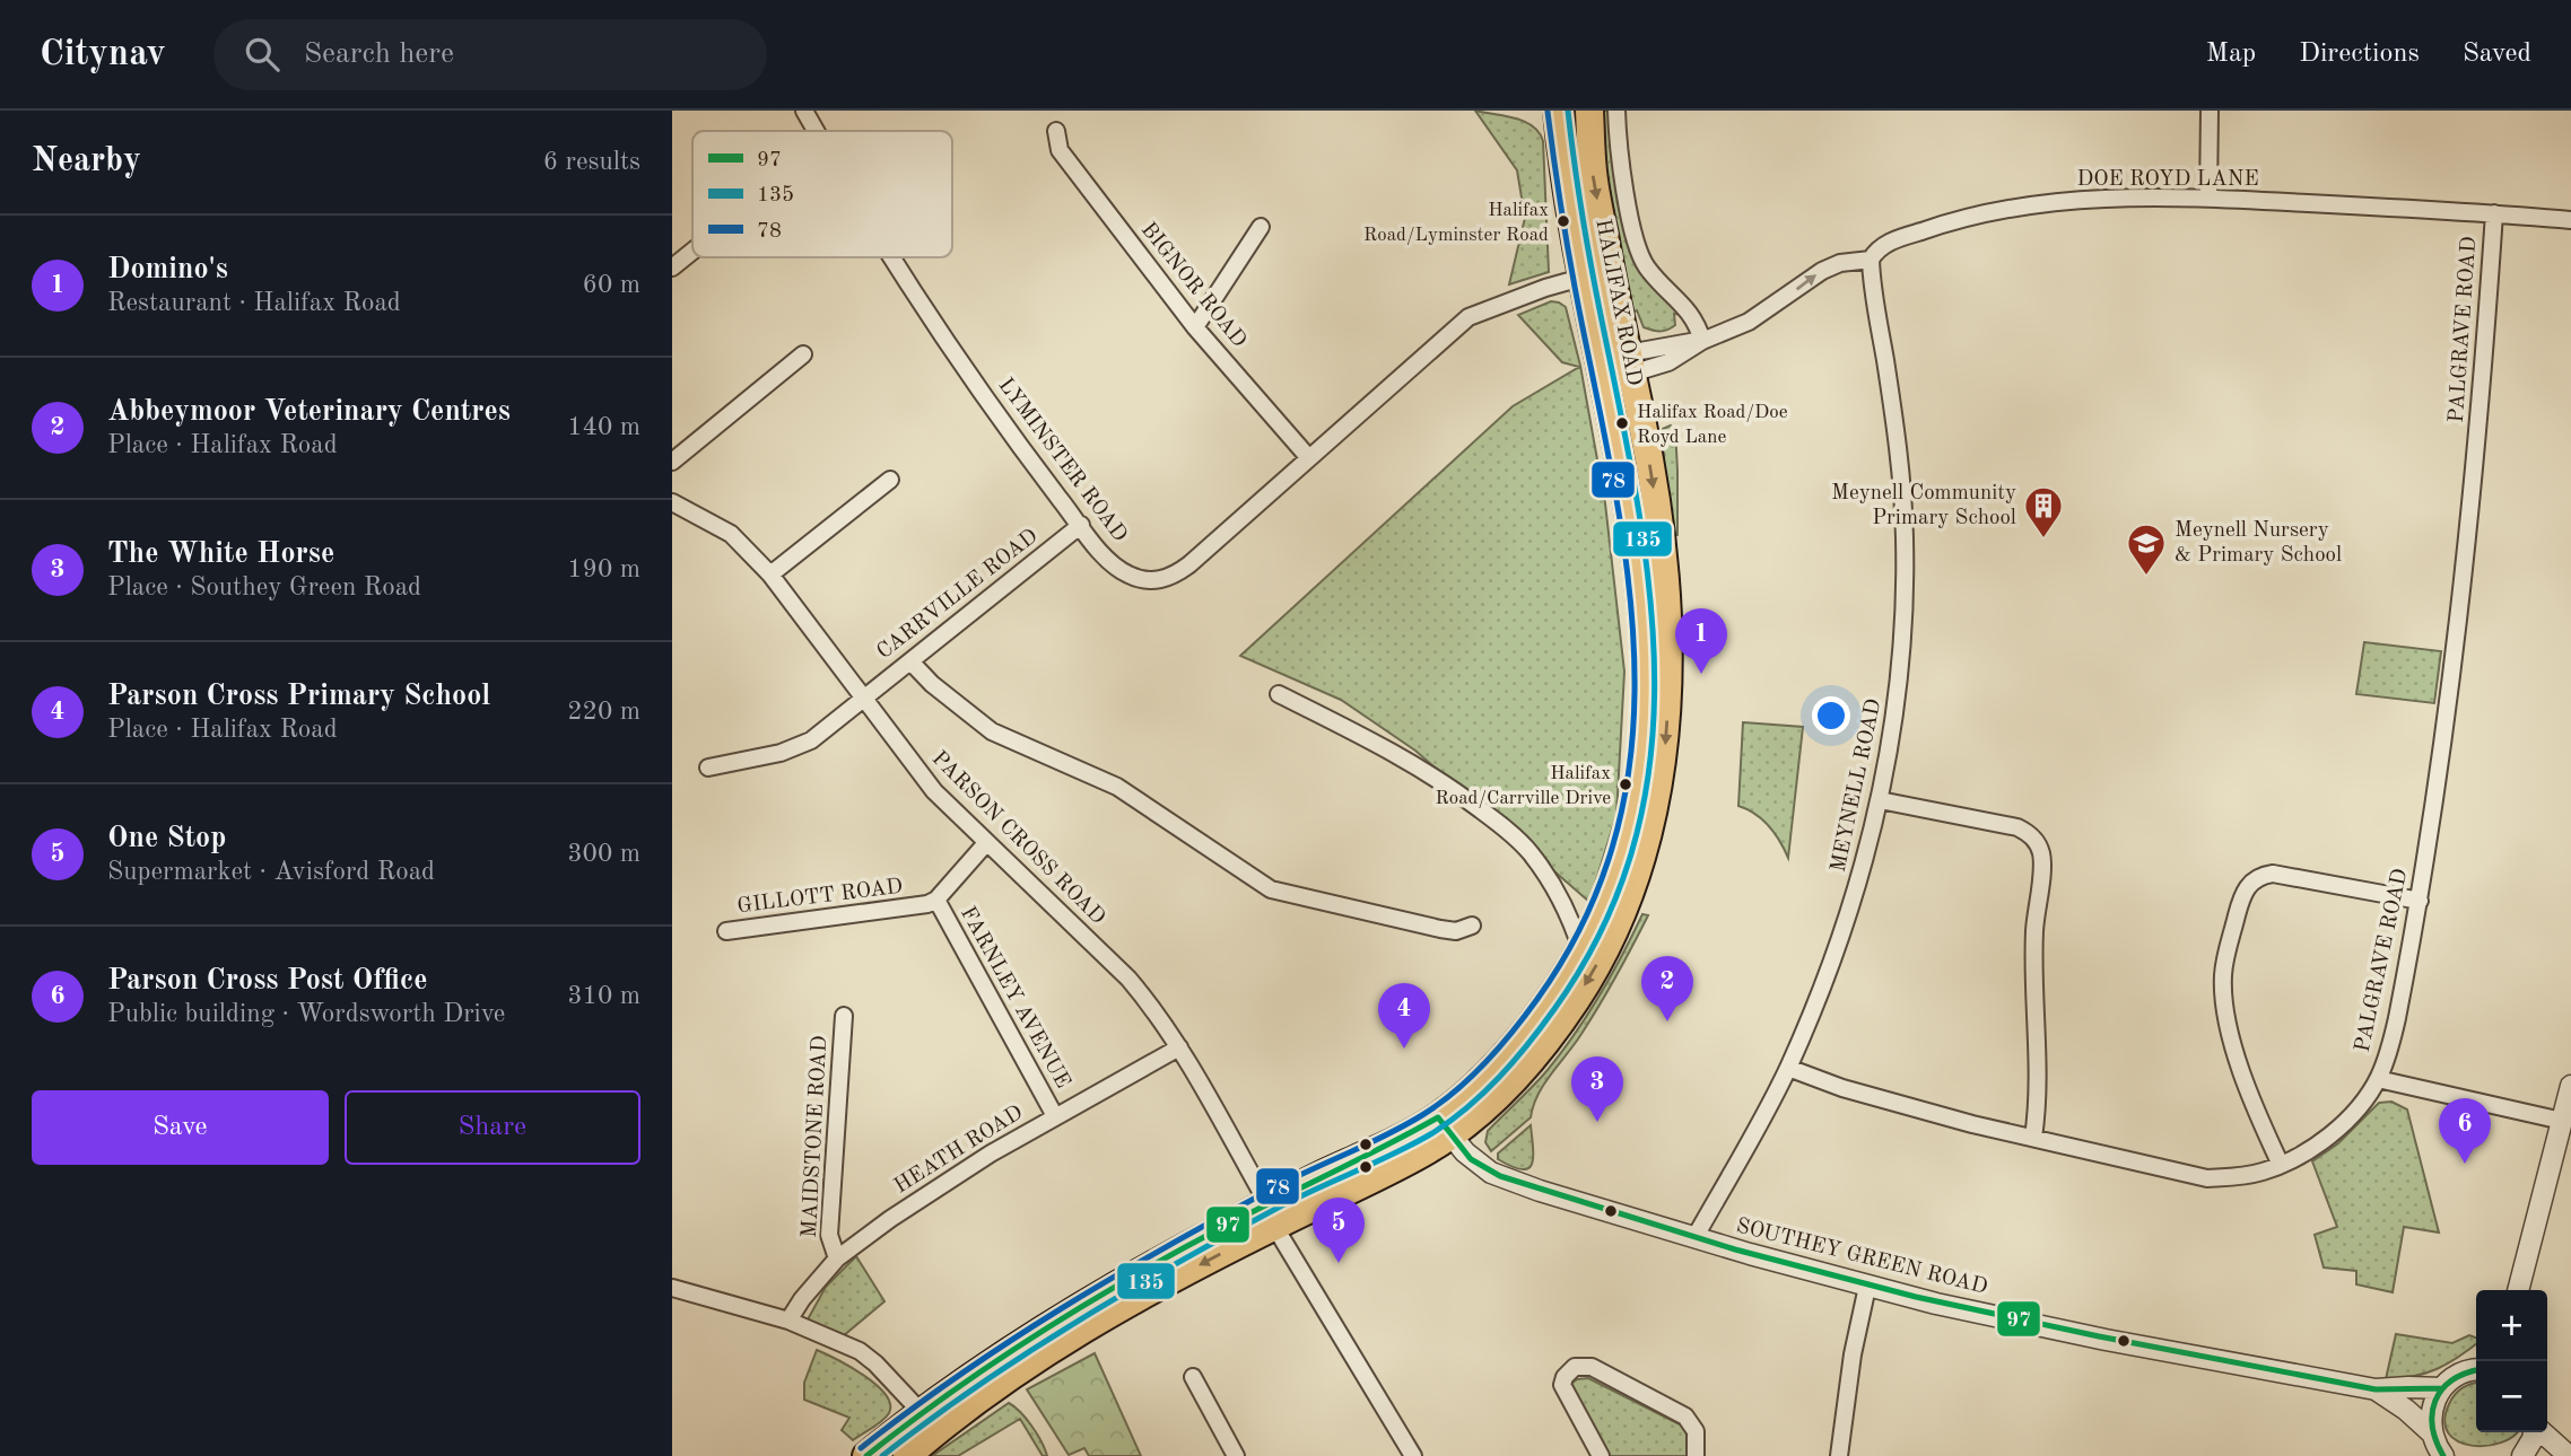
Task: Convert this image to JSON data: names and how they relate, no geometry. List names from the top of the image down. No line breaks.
{"streets":{"highway":["HALIFAX ROAD"],"street":["DOE ROYD LANE","BIGNOR ROAD","PALGRAVE ROAD","LYMINSTER ROAD","CARRVILLE ROAD","MEYNELL ROAD","PARSON CROSS ROAD","GILLOTT ROAD","FARNLEY AVENUE","MAIDSTONE ROAD","HEATH ROAD","SOUTHEY GREEN ROAD"]},"crossings":[["DOE ROYD LANE","HALIFAX ROAD"],["DOE ROYD LANE","PALGRAVE ROAD"],["DOE ROYD LANE","MEYNELL ROAD"],["BIGNOR ROAD","LYMINSTER ROAD"],["HALIFAX ROAD","LYMINSTER ROAD"],["HALIFAX ROAD","PARSON CROSS ROAD"],["HALIFAX ROAD","SOUTHEY GREEN ROAD"],["PALGRAVE ROAD","MEYNELL ROAD"],["LYMINSTER ROAD","CARRVILLE ROAD"],["CARRVILLE ROAD","PARSON CROSS ROAD"],["MEYNELL ROAD","SOUTHEY GREEN ROAD"],["PARSON CROSS ROAD","GILLOTT ROAD"],["PARSON CROSS ROAD","HEATH ROAD"],["GILLOTT ROAD","FARNLEY AVENUE"],["FARNLEY AVENUE","HEATH ROAD"],["MAIDSTONE ROAD","HEATH ROAD"]],"places":{"other":["Halifax Road/Lyminster Road","Halifax Road/Doe Royd Lane","Halifax Road/Carrville Drive"],"building":["Meynell Community Primary School"],"school or university":["Meynell Nursery & Primary School"]},"lines":["transit line 135","transit line 78","transit line 97"],"legend":["97","135","78"],"page":{"header":"Citynav","search":"Search here","nav":["Map","Directions","Saved"],"heading":["Nearby","6 results"],"list":[{"mark":"1","name":"Domino's","note":"Restaurant · Halifax Road","value":"60 m"},{"mark":"2","name":"Abbeymoor Veterinary Centres","note":"Place · Halifax Road","value":"140 m"},{"mark":"3","name":"The White Horse","note":"Place · Southey Green Road","value":"190 m"},{"mark":"4","name":"Parson Cross Primary School","note":"Place · Halifax Road","value":"220 m"},{"mark":"5","name":"One Stop","note":"Supermarket · Avisford Road","value":"300 m"},{"mark":"6","name":"Parson Cross Post Office","note":"Public building · Wordsworth Drive","value":"310 m"}],"pins":["1","2","4","3","6","5"],"buttons":["Save","Share"],"map_buttons":["+","−"]}}
